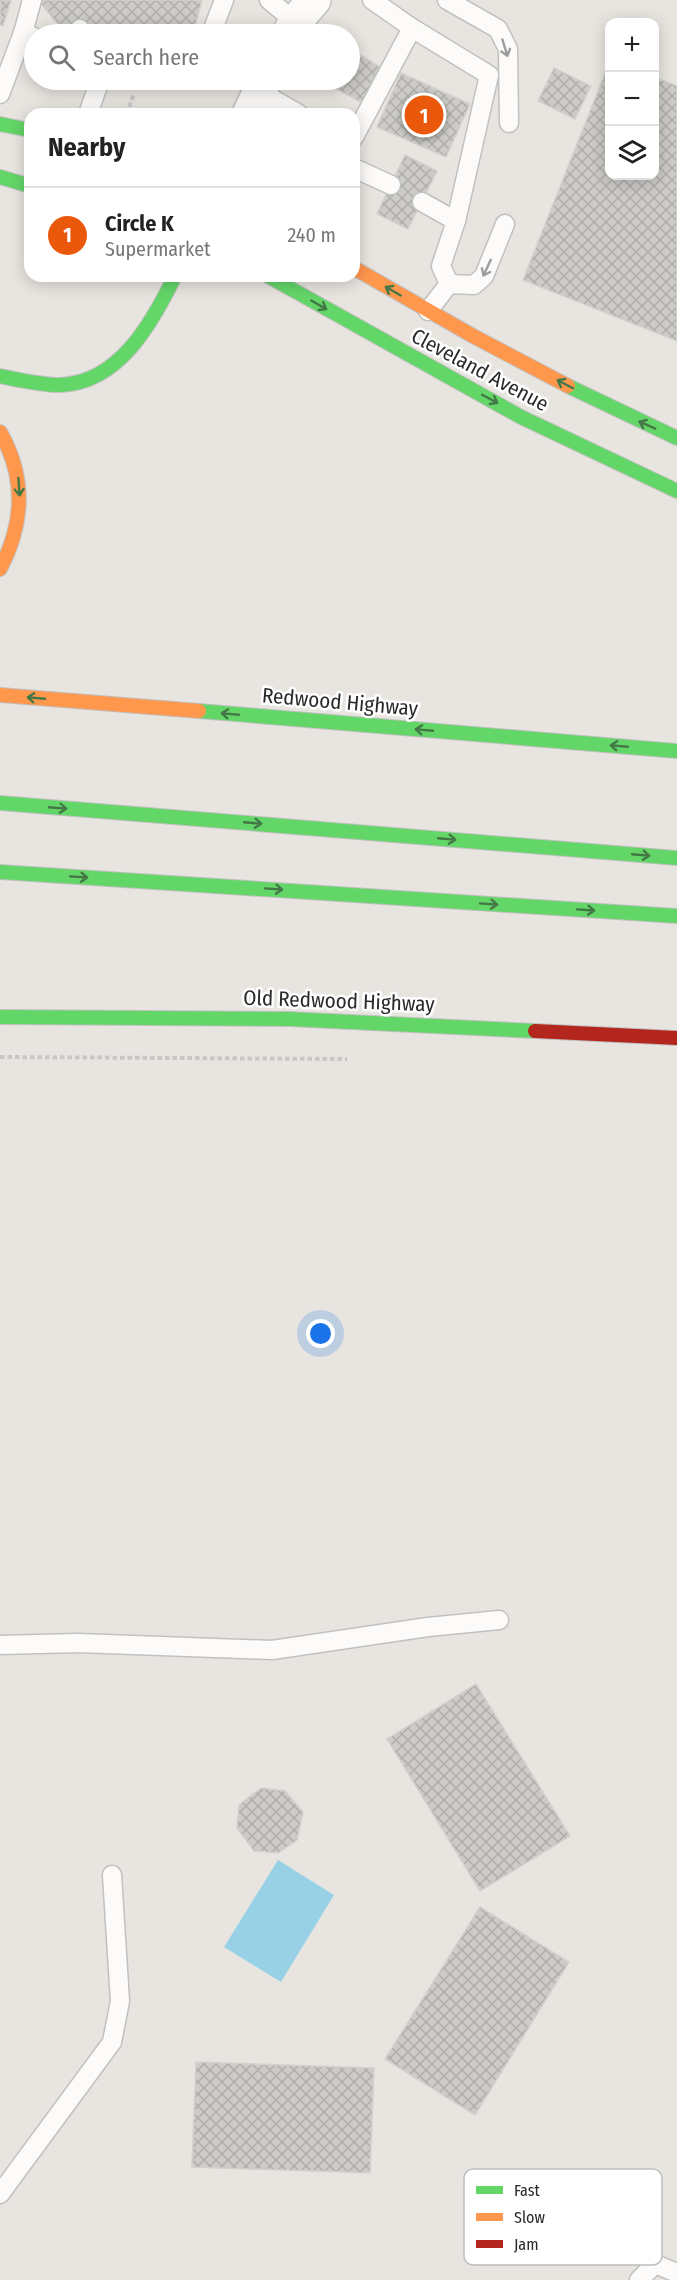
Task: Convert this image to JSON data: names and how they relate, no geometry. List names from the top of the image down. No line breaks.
{"streets":{"main road":["Cleveland Avenue","Redwood Highway","Old Redwood Highway"]},"legend":["Fast","Slow","Jam"],"page":{"map_buttons":["+","−"],"search":"Search here","pins":"1","heading":"Nearby","list":[{"mark":"1","name":"Circle K","note":"Supermarket","value":"240 m"}]}}
